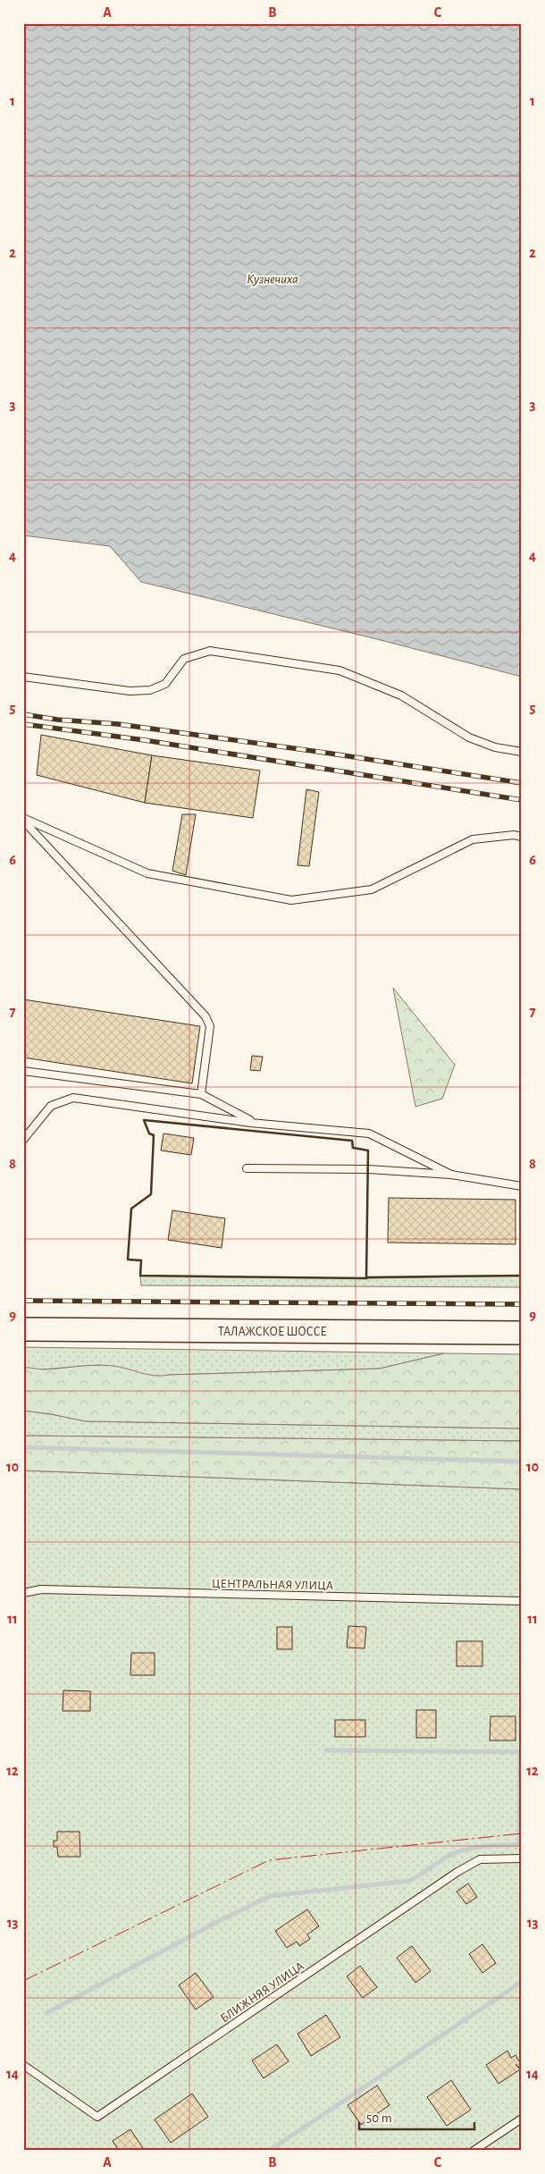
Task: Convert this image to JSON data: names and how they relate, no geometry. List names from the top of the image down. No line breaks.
{"streets":{"main road":["ТАЛАЖСКОЕ ШОССЕ"],"lane":["ЦЕНТРАЛЬНАЯ УЛИЦА","БЛИЖНЯЯ УЛИЦА"]},"water":["Кузнечиха"],"scale_bar":"50 m","grid":{"columns":["A","B","C"],"rows":["1","2","3","4","5","6","7","8","9","10","11","12","13","14"]}}
